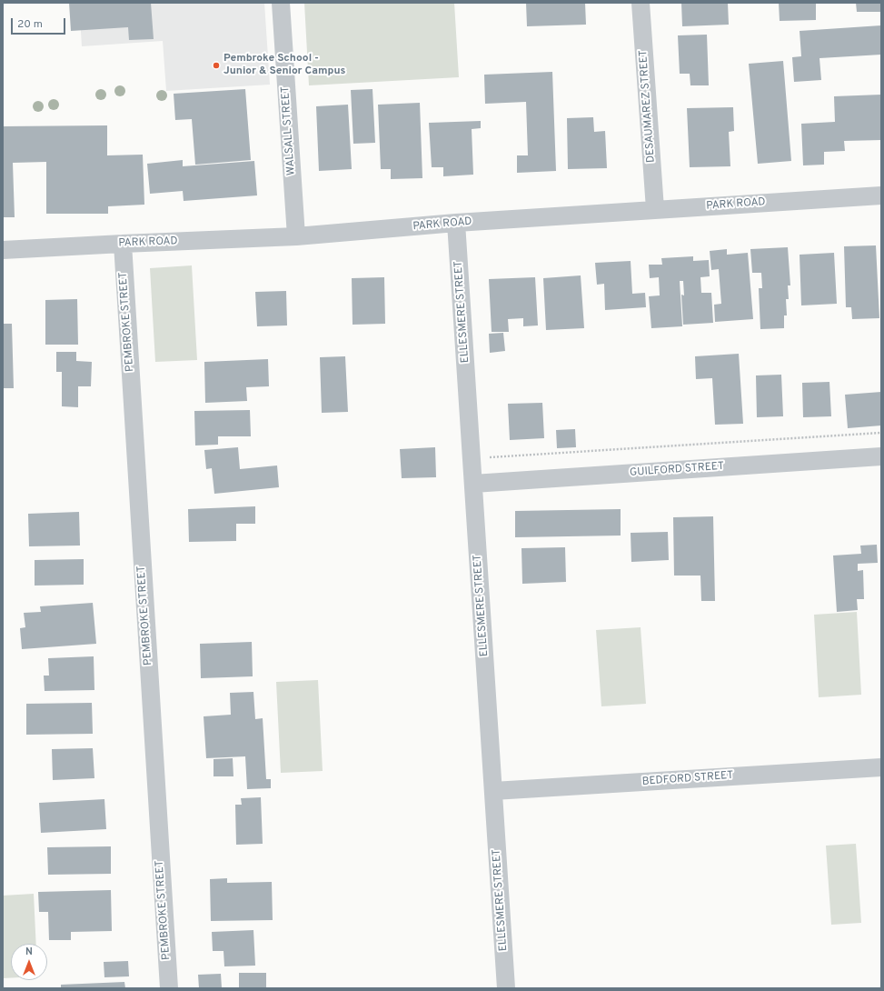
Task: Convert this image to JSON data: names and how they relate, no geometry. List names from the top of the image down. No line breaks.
{"streets":{"street":["DESAUMAREZ STREET","WALSALL STREET","PARK ROAD","ELLESMERE STREET","PEMBROKE STREET","GUILFORD STREET","BEDFORD STREET"]},"crossings":[["DESAUMAREZ STREET","PARK ROAD"],["WALSALL STREET","PARK ROAD"],["PARK ROAD","ELLESMERE STREET"],["PARK ROAD","PEMBROKE STREET"],["ELLESMERE STREET","GUILFORD STREET"],["ELLESMERE STREET","BEDFORD STREET"]],"places":["Pembroke School - Junior & Senior Campus"],"scale_bar":"20 m","north":"top"}
